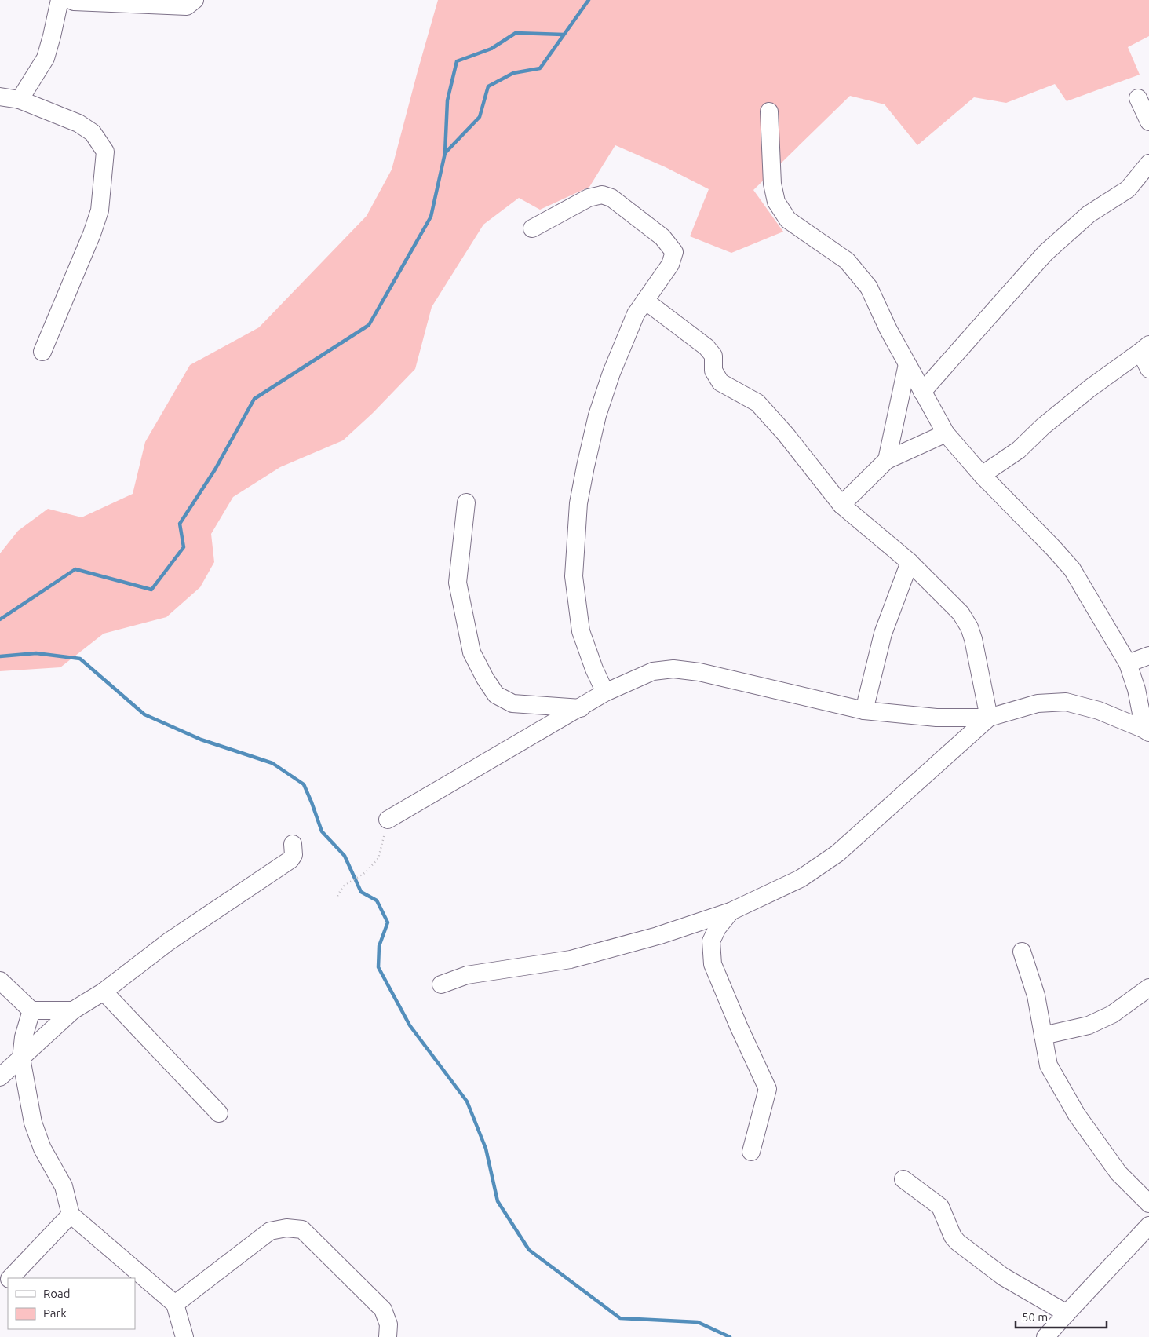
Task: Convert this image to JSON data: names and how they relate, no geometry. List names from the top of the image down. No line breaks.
{"legend":["Road","Park"],"scale_bar":"50 m"}
